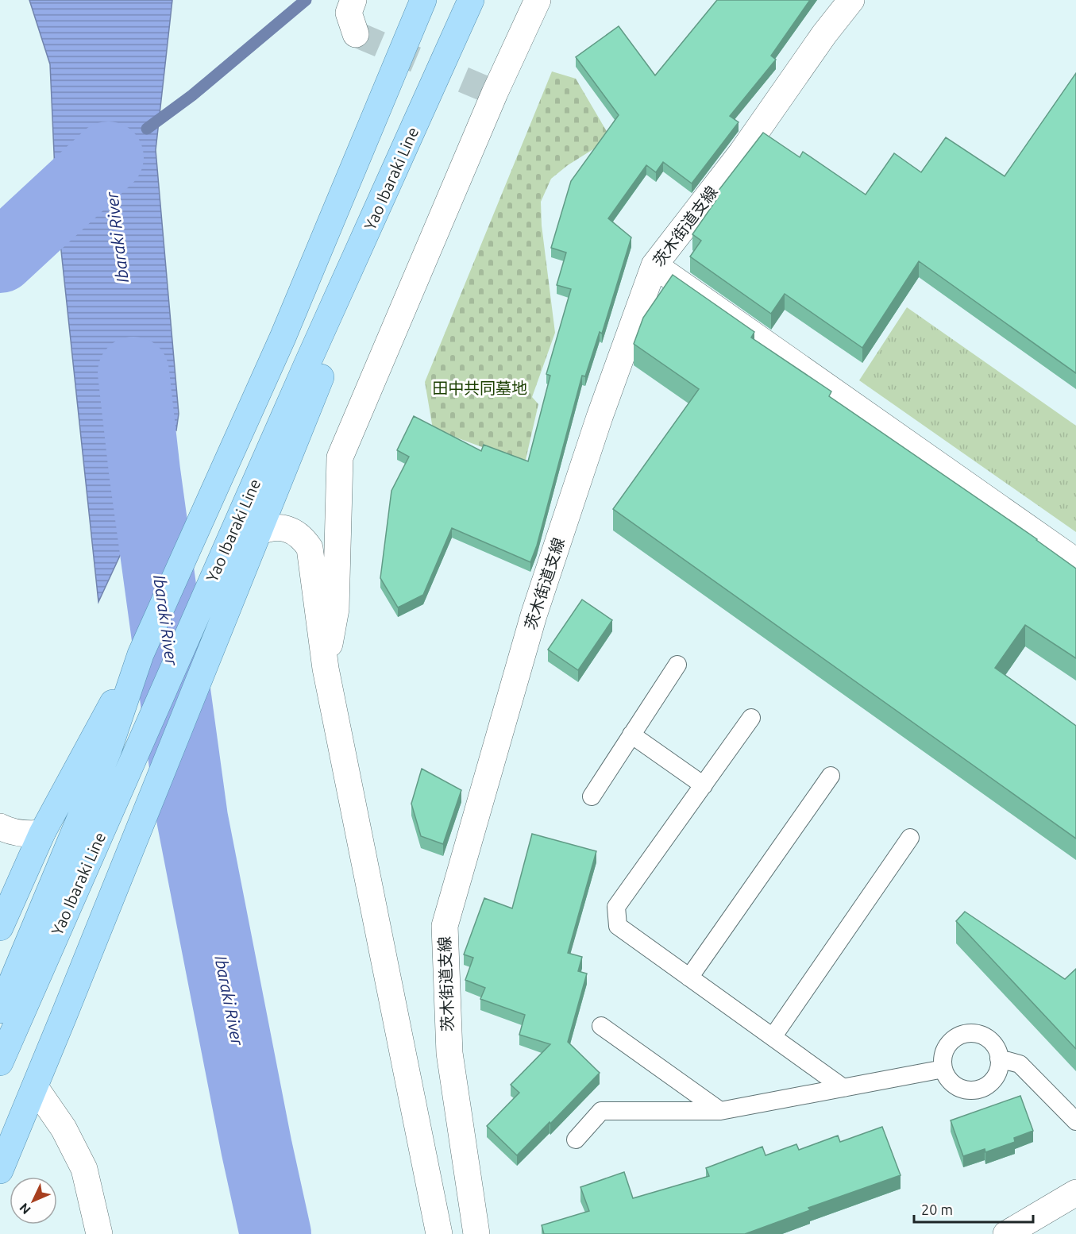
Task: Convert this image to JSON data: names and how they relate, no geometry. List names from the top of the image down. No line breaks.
{"streets":{"main road":["Yao Ibaraki Line"],"street":["茨木街道支線"]},"water":["Ibaraki River"],"parks":["田中共同墓地"],"scale_bar":"20 m","north":"bottom left"}
